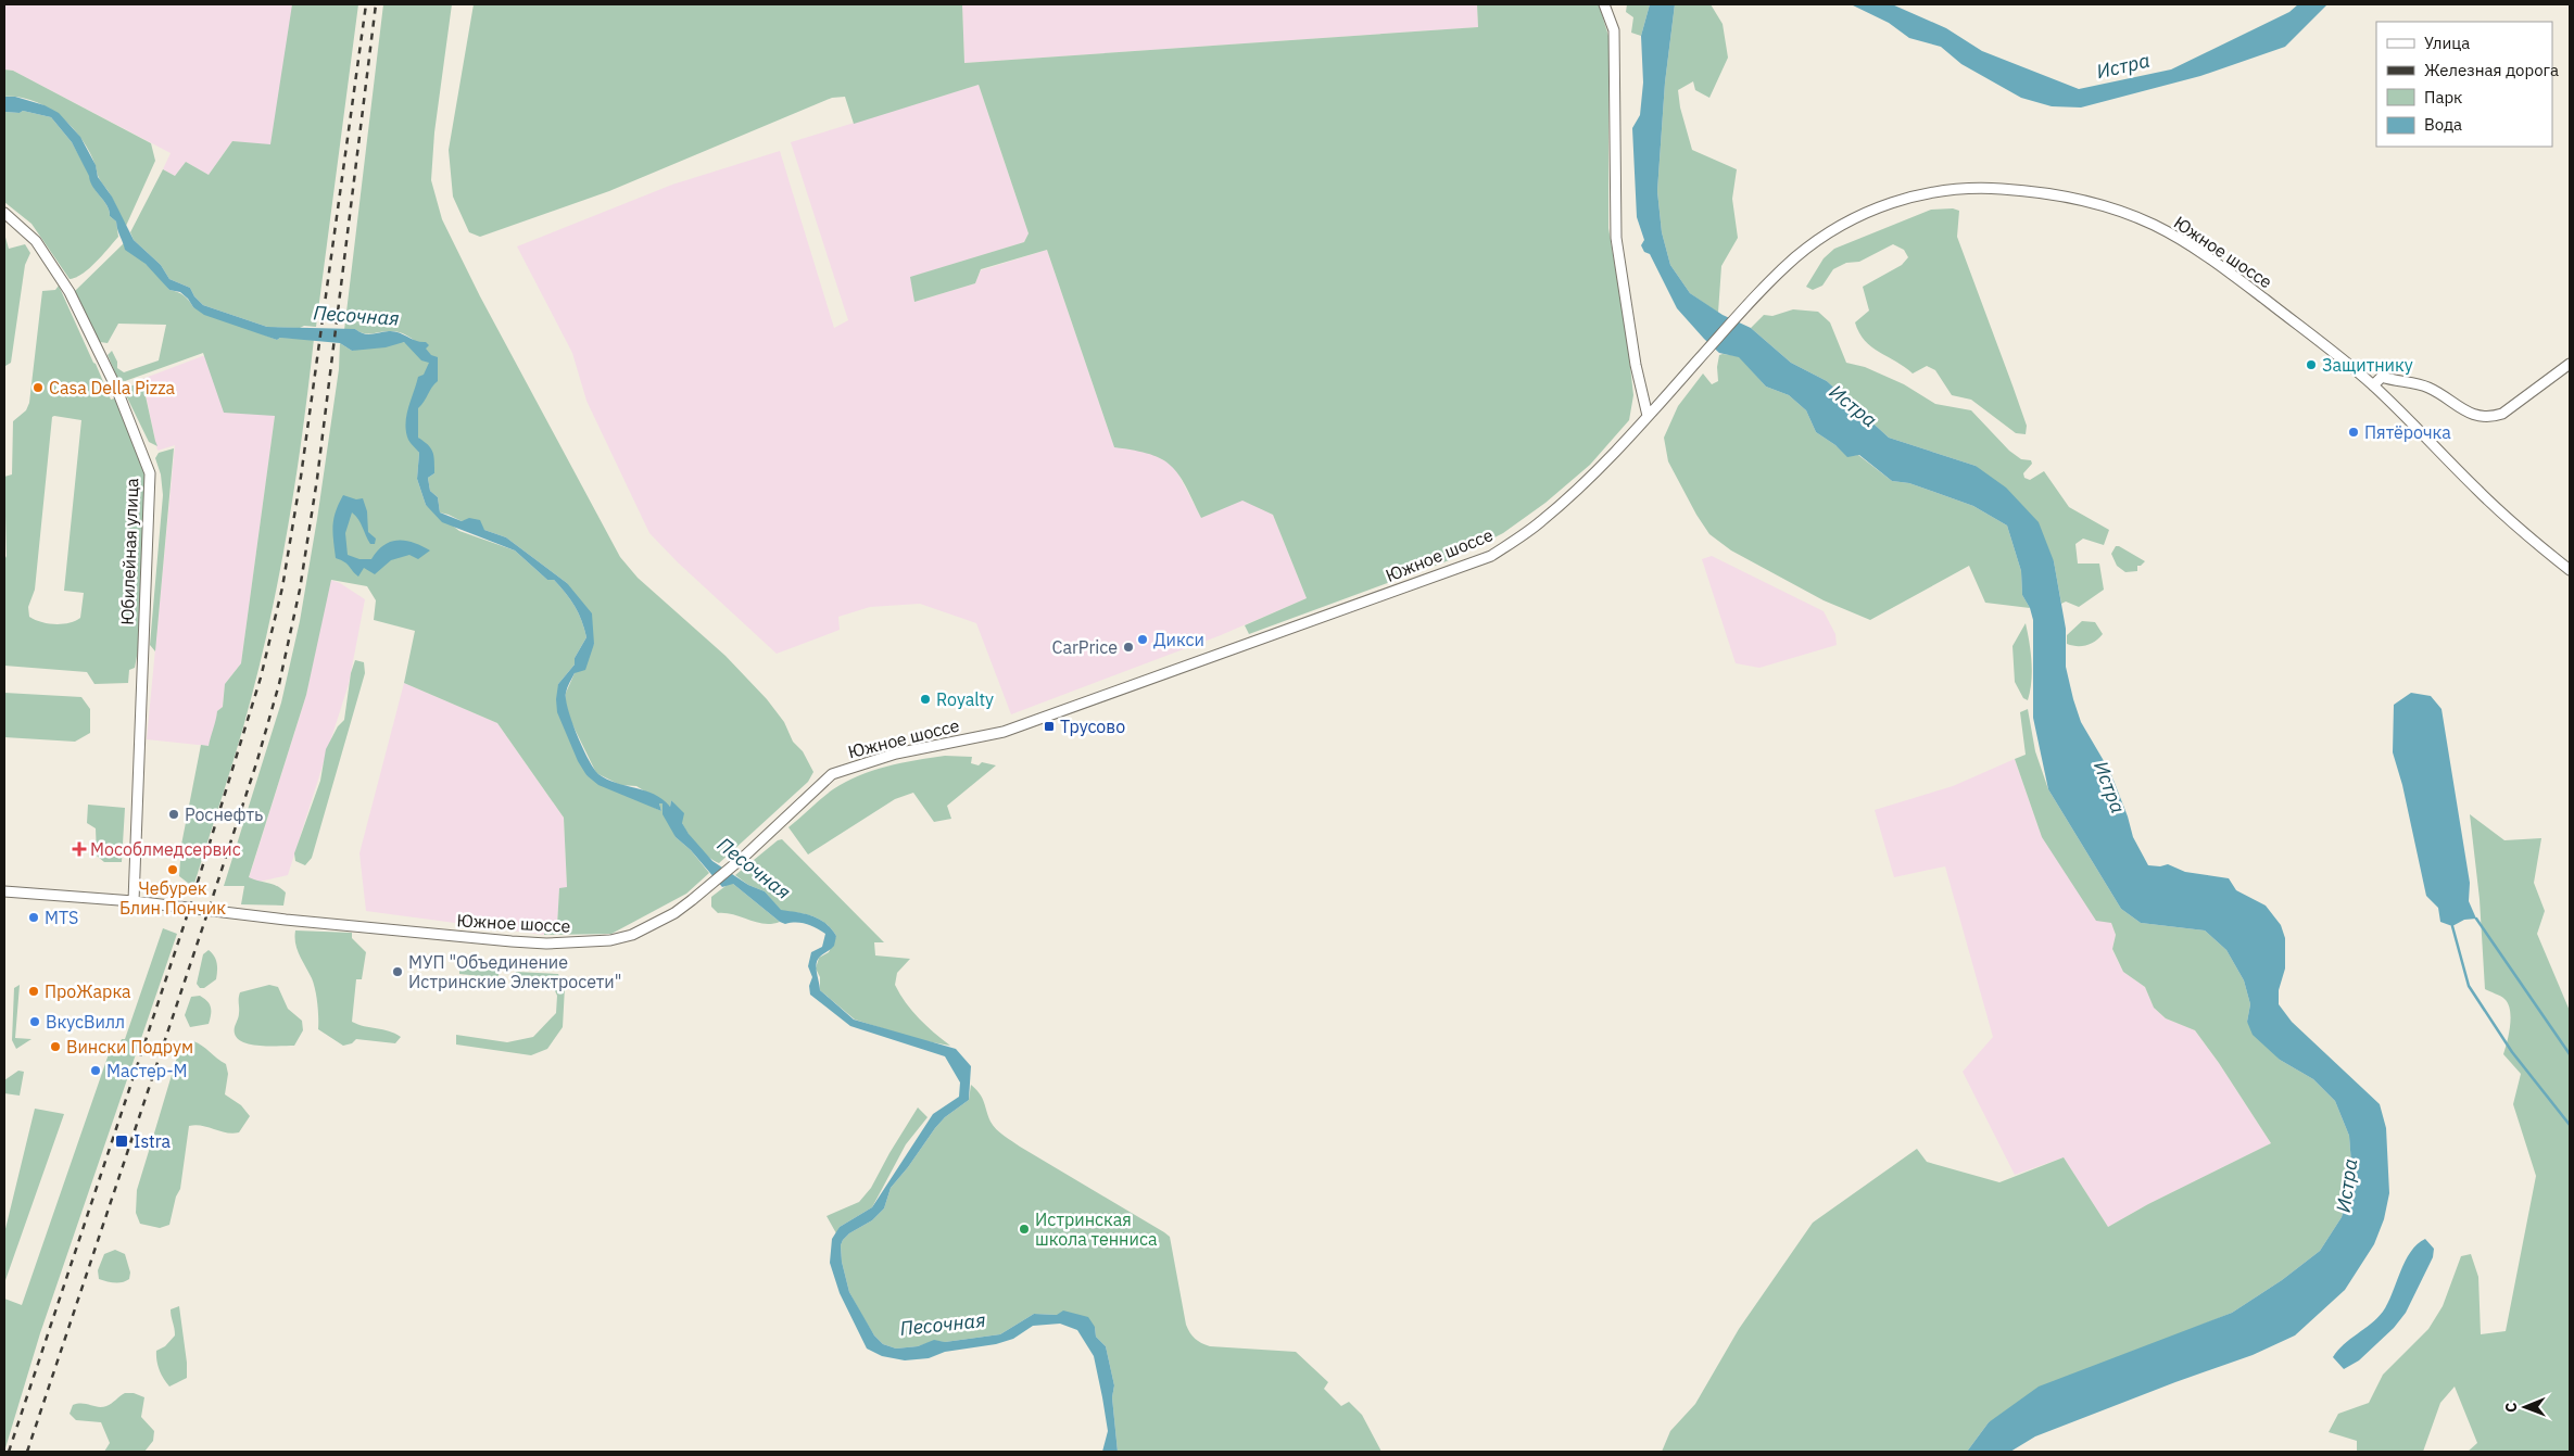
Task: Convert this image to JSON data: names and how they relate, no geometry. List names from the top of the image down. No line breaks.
{"streets":{"main road":["Южное шоссе","Юбилейная улица"]},"crossings":[["Южное шоссе","Юбилейная улица"]],"water":["Истра","Песочная"],"places":{"other":["Защитнику","Casa Della Pizza","Пятёрочка","Дикси","CarPrice","Royalty","Роснефть","Чебурек Блин Пончик","MTS","МУП \"Объединение Истринские Электросети\"","ПроЖарка","ВкусВилл","Вински Подрум","Мастер-М","Истринская школа тенниса"],"transit":["Трусово","Istra"],"health":["Мособлмедсервис"]},"legend":["Улица","Железная дорога","Парк","Вода"],"north":"left"}
